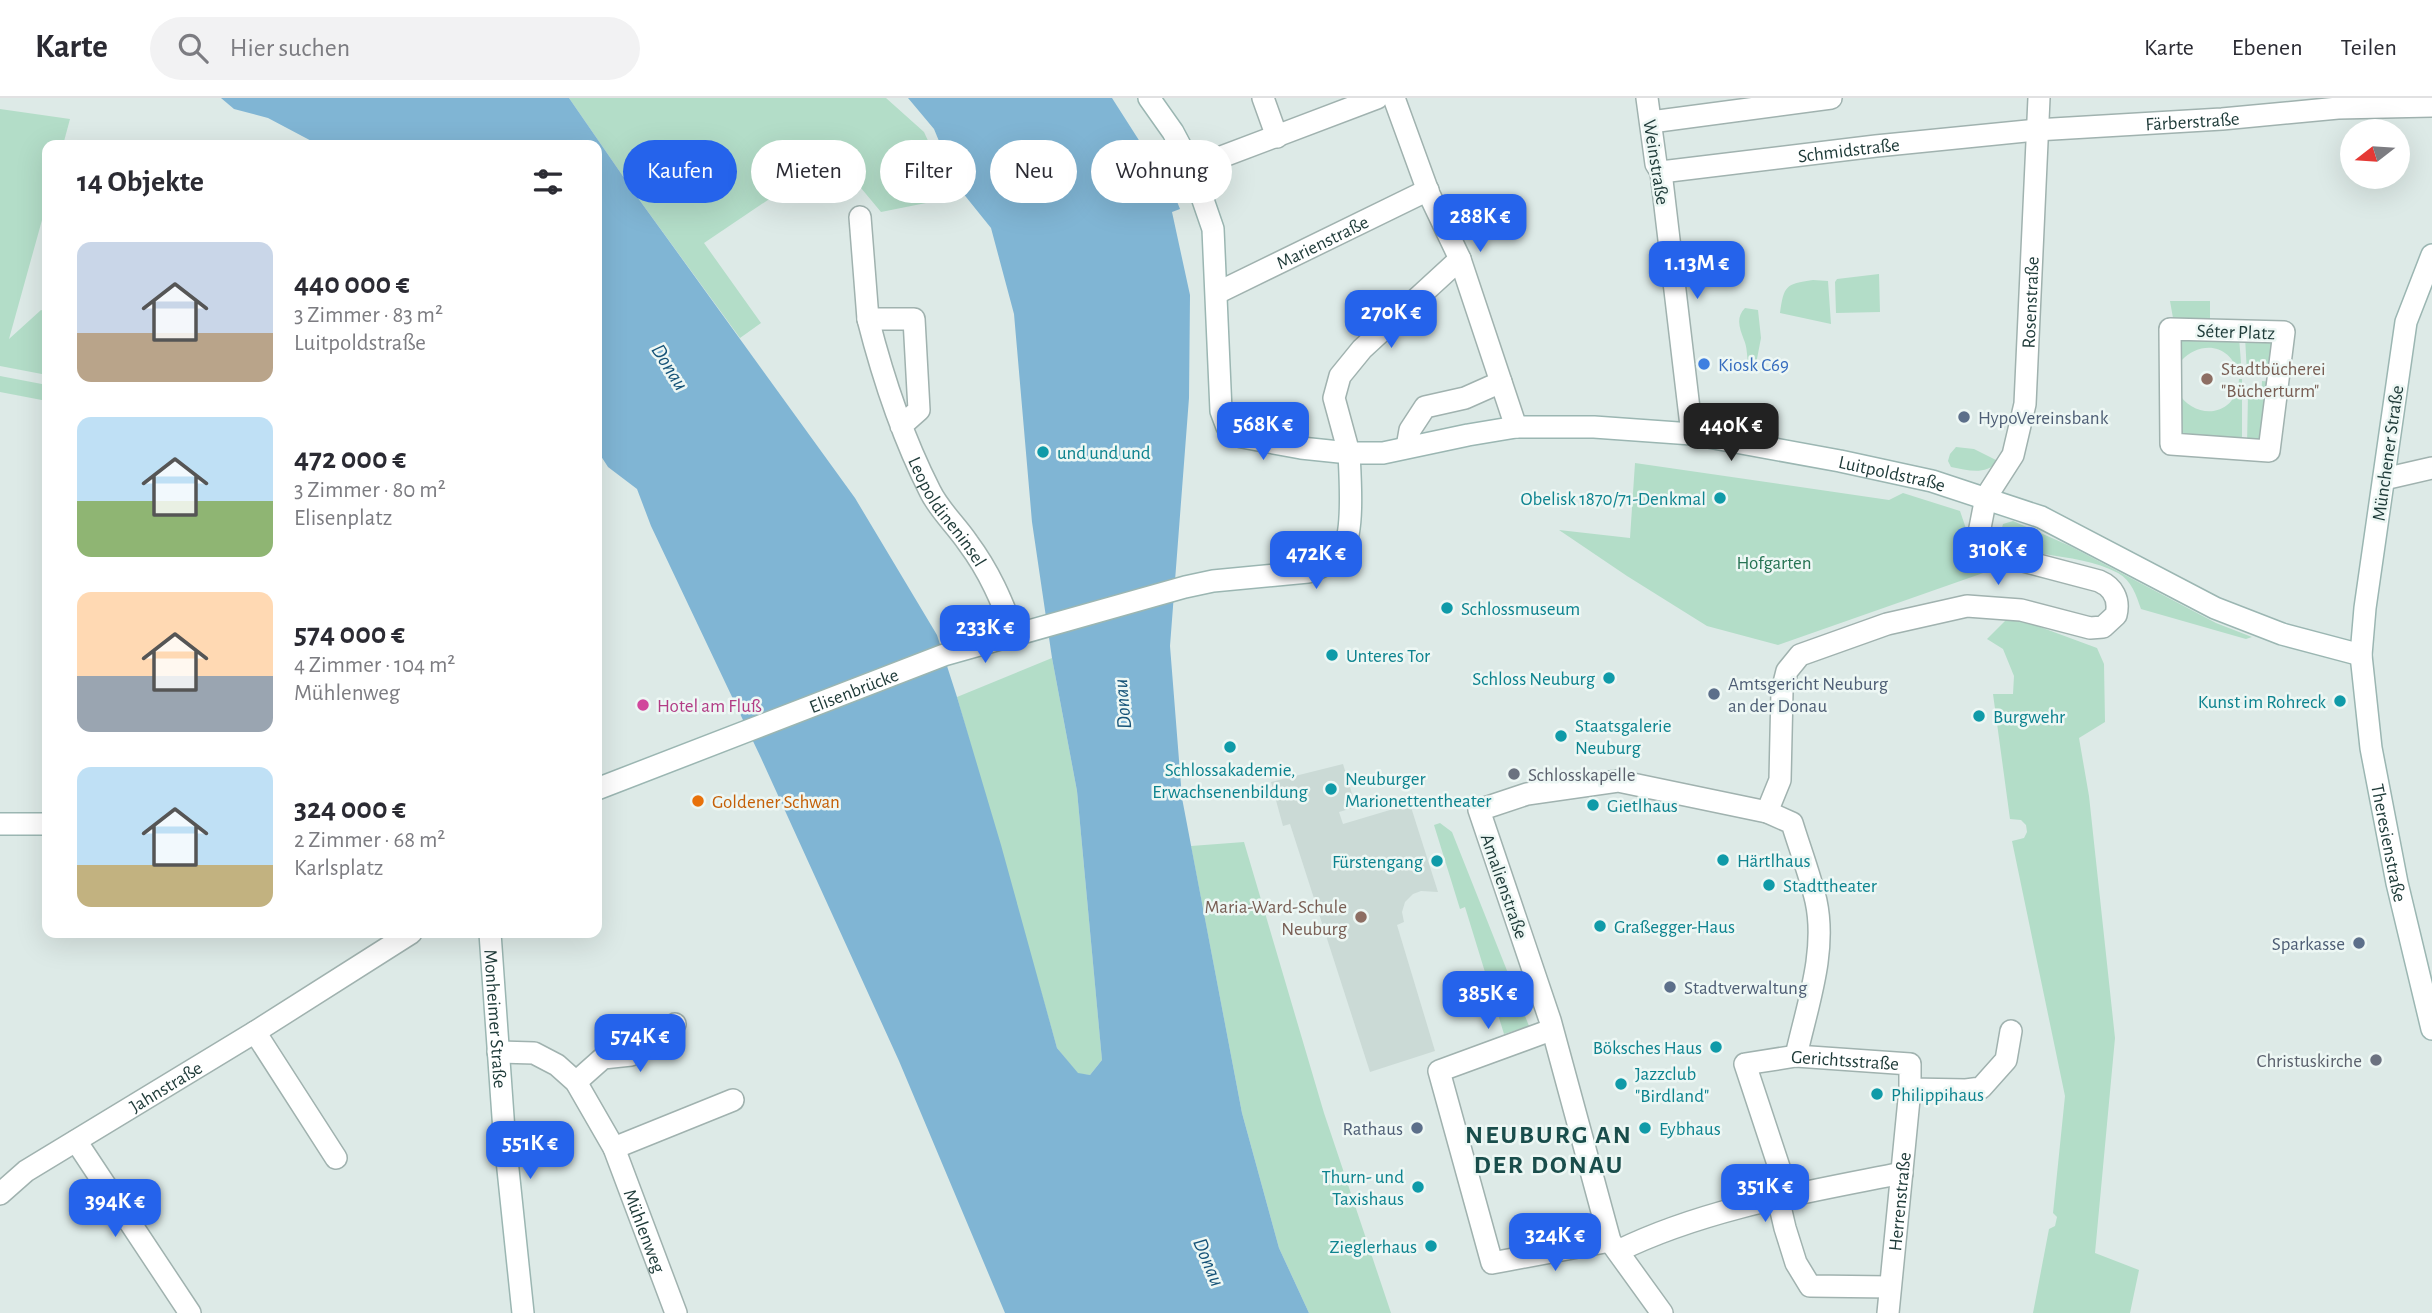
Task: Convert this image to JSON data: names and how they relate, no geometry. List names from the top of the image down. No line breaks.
{"streets":{"street":["Färberstraße","Schmidstraße","Weinstraße","Marienstraße","Rosenstraße","Séter Platz","Münchener Straße","Luitpoldstraße","Leopoldineninsel","Elisenbrücke","Theresienstraße","Amalienstraße","Monheimer Straße","Gerichtsstraße","Jahnstraße","Herrenstraße","Mühlenweg"]},"crossings":[["Färberstraße","Schmidstraße"],["Färberstraße","Rosenstraße"],["Schmidstraße","Weinstraße"],["Schmidstraße","Rosenstraße"],["Weinstraße","Luitpoldstraße"],["Marienstraße","Luitpoldstraße"],["Rosenstraße","Luitpoldstraße"],["Münchener Straße","Luitpoldstraße"],["Münchener Straße","Theresienstraße"],["Luitpoldstraße","Elisenbrücke"],["Luitpoldstraße","Theresienstraße"],["Leopoldineninsel","Elisenbrücke"],["Monheimer Straße","Mühlenweg"],["Gerichtsstraße","Herrenstraße"]],"districts":["NEUBURG AN DER DONAU"],"water":["Donau"],"parks":["Hofgarten"],"places":["Kiosk C69","Stadtbücherei \"Bücherturm\"","HypoVereinsbank","und und und","Obelisk 1870/71-Denkmal","Schlossmuseum","Unteres Tor","Schloss Neuburg","Amtsgericht Neuburg an der Donau","Kunst im Rohreck","Hotel am Fluß","Burgwehr","Staatsgalerie Neuburg","Schlossakademie, Erwachsenenbildung","Schlosskapelle","Neuburger Marionettentheater","Goldener Schwan","Gietlhaus","Härtlhaus","Fürstengang","Stadttheater","Maria-Ward-Schule Neuburg","Graßegger-Haus","Sparkasse","Stadtverwaltung","Böksches Haus","Christuskirche","Jazzclub \"Birdland\"","Philippihaus","Rathaus","Eybhaus","Thurn- und Taxishaus","Zieglerhaus"],"north":"left","page":{"header":"Karte","search":"Hier suchen","nav":["Karte","Ebenen","Teilen"],"chip":["Kaufen","Mieten","Filter","Neu","Wohnung"],"heading":"14 Objekte","price":["288K €","1.13M €","270K €","568K €","440K €","310K €","472K €","233K €","385K €","574K €","551K €","351K €","394K €","324K €"],"list":[{"name":"440 000 €","note":"3 Zimmer · 83 m² · Luitpoldstraße"},{"name":"472 000 €","note":"3 Zimmer · 80 m² · Elisenplatz"},{"name":"574 000 €","note":"4 Zimmer · 104 m² · Mühlenweg"},{"name":"324 000 €","note":"2 Zimmer · 68 m² · Karlsplatz"}]}}
